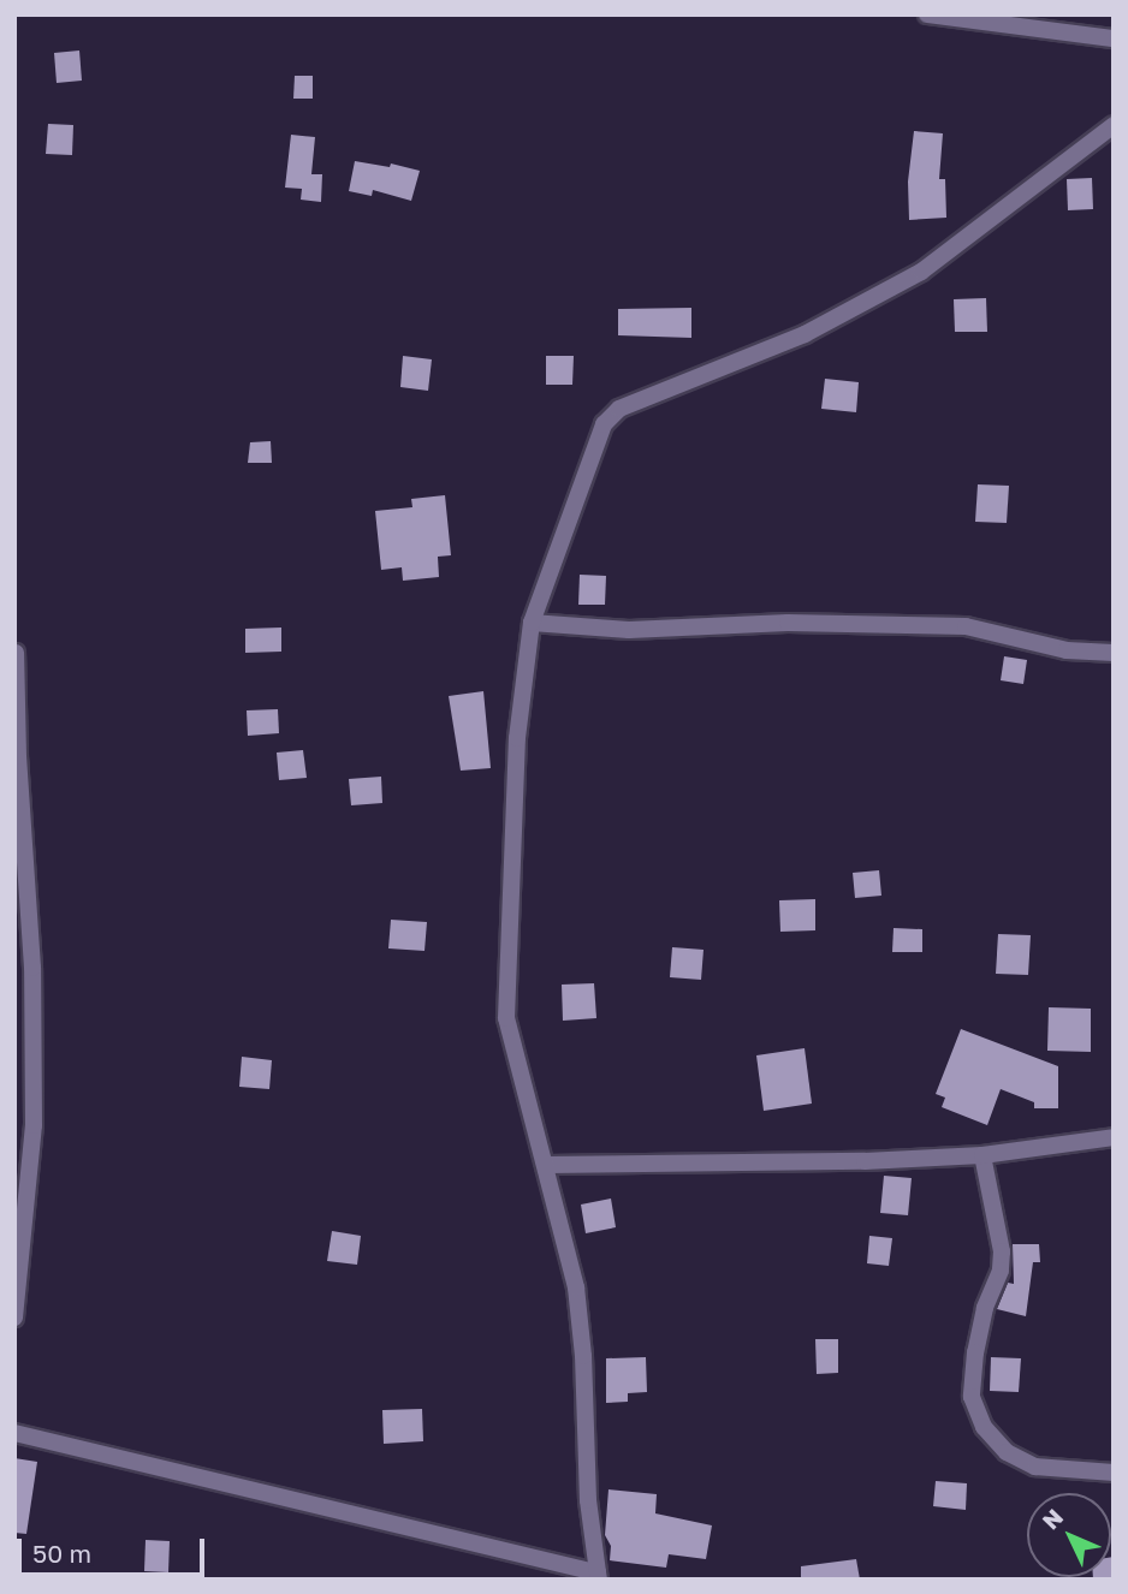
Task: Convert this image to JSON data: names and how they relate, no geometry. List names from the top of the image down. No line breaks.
{"scale_bar":"50 m","north":"top left"}
